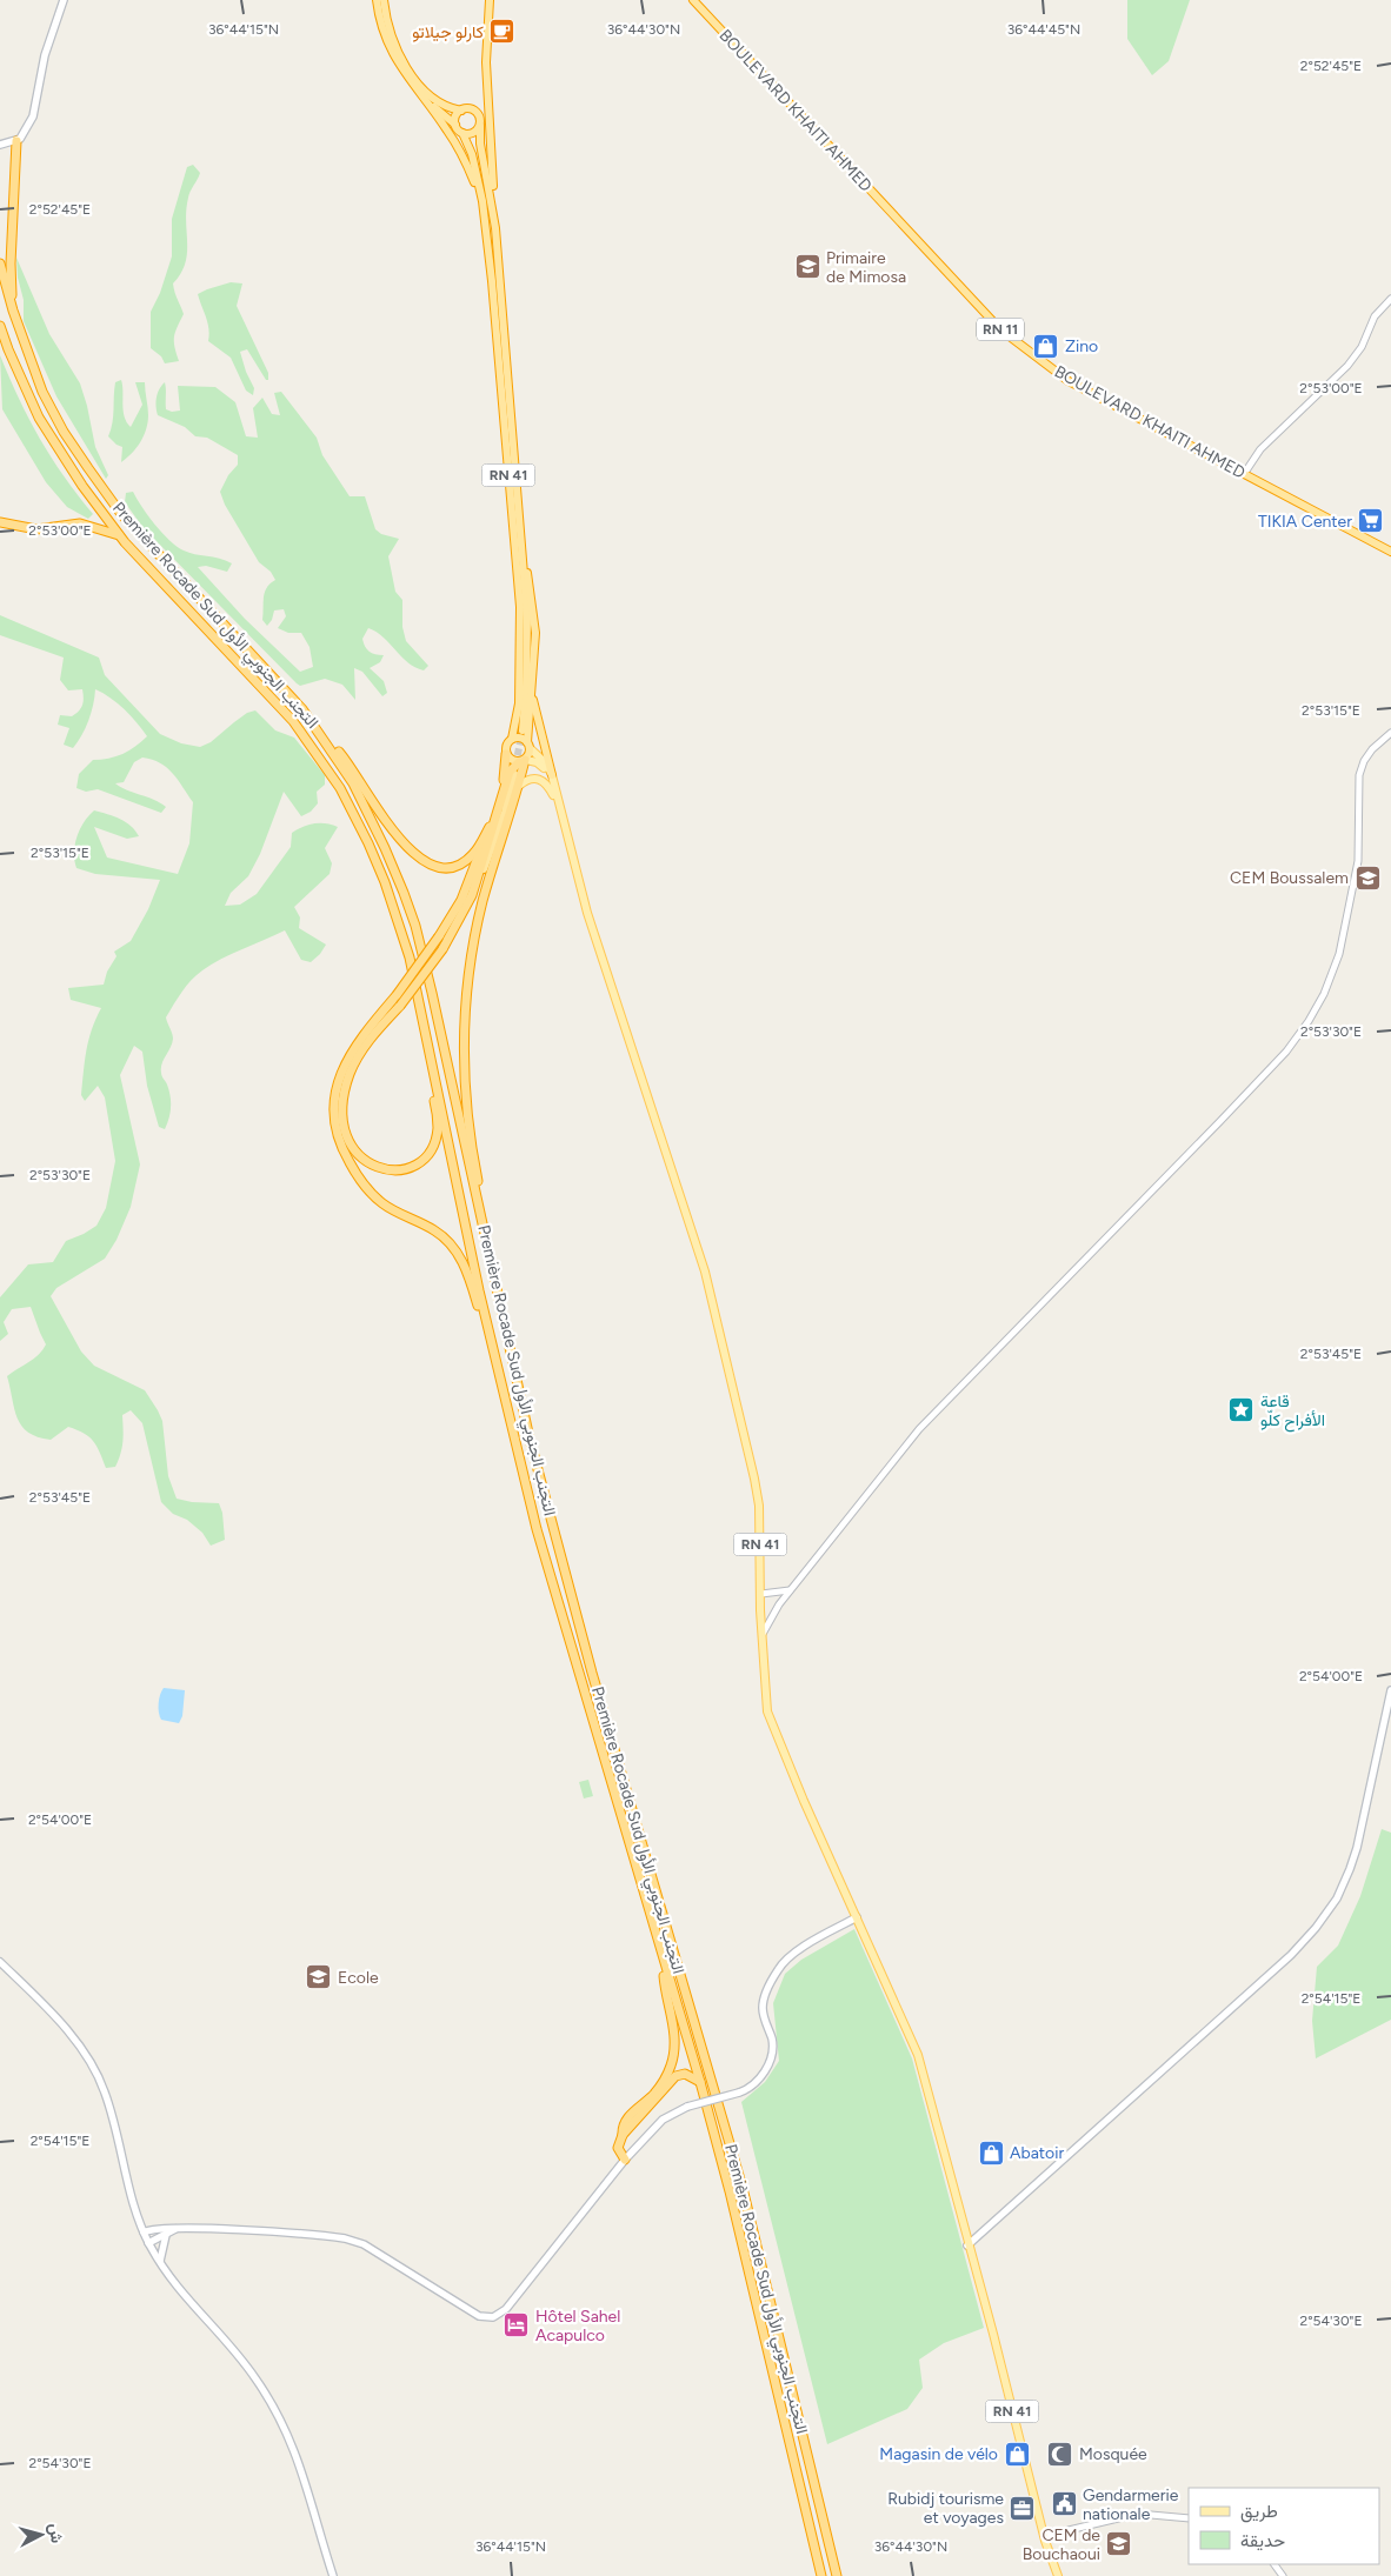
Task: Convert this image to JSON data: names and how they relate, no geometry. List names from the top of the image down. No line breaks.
{"streets":{"highway":["BOULEVARD KHAITI AHMED","RN 11","RN 41","Première Rocade Sud التجنب الجنوبي الأول"]},"places":{"cafe":["كارلو جيلاتو"],"school or university":["Primaire de Mimosa","CEM Boussalem","Ecole","CEM de Bouchaoui"],"shop":["Zino","Abatoir","Magasin de vélo"],"supermarket":["TIKIA Center"],"place":["قاعة الأفراح كلّو"],"hotel":["Hôtel Sahel Acapulco"],"mosque":["Mosquée"],"public building":["Gendarmerie nationale"],"office":["Rubidj tourisme et voyages"]},"legend":["طريق","حديقة"],"north":"right","coordinates":["36°44'15\"N","36°44'30\"N","36°44'45\"N","2°52'45\"E","2°53'00\"E","2°53'15\"E","2°53'30\"E","2°53'45\"E","2°54'00\"E","2°54'15\"E","2°54'30\"E"]}
